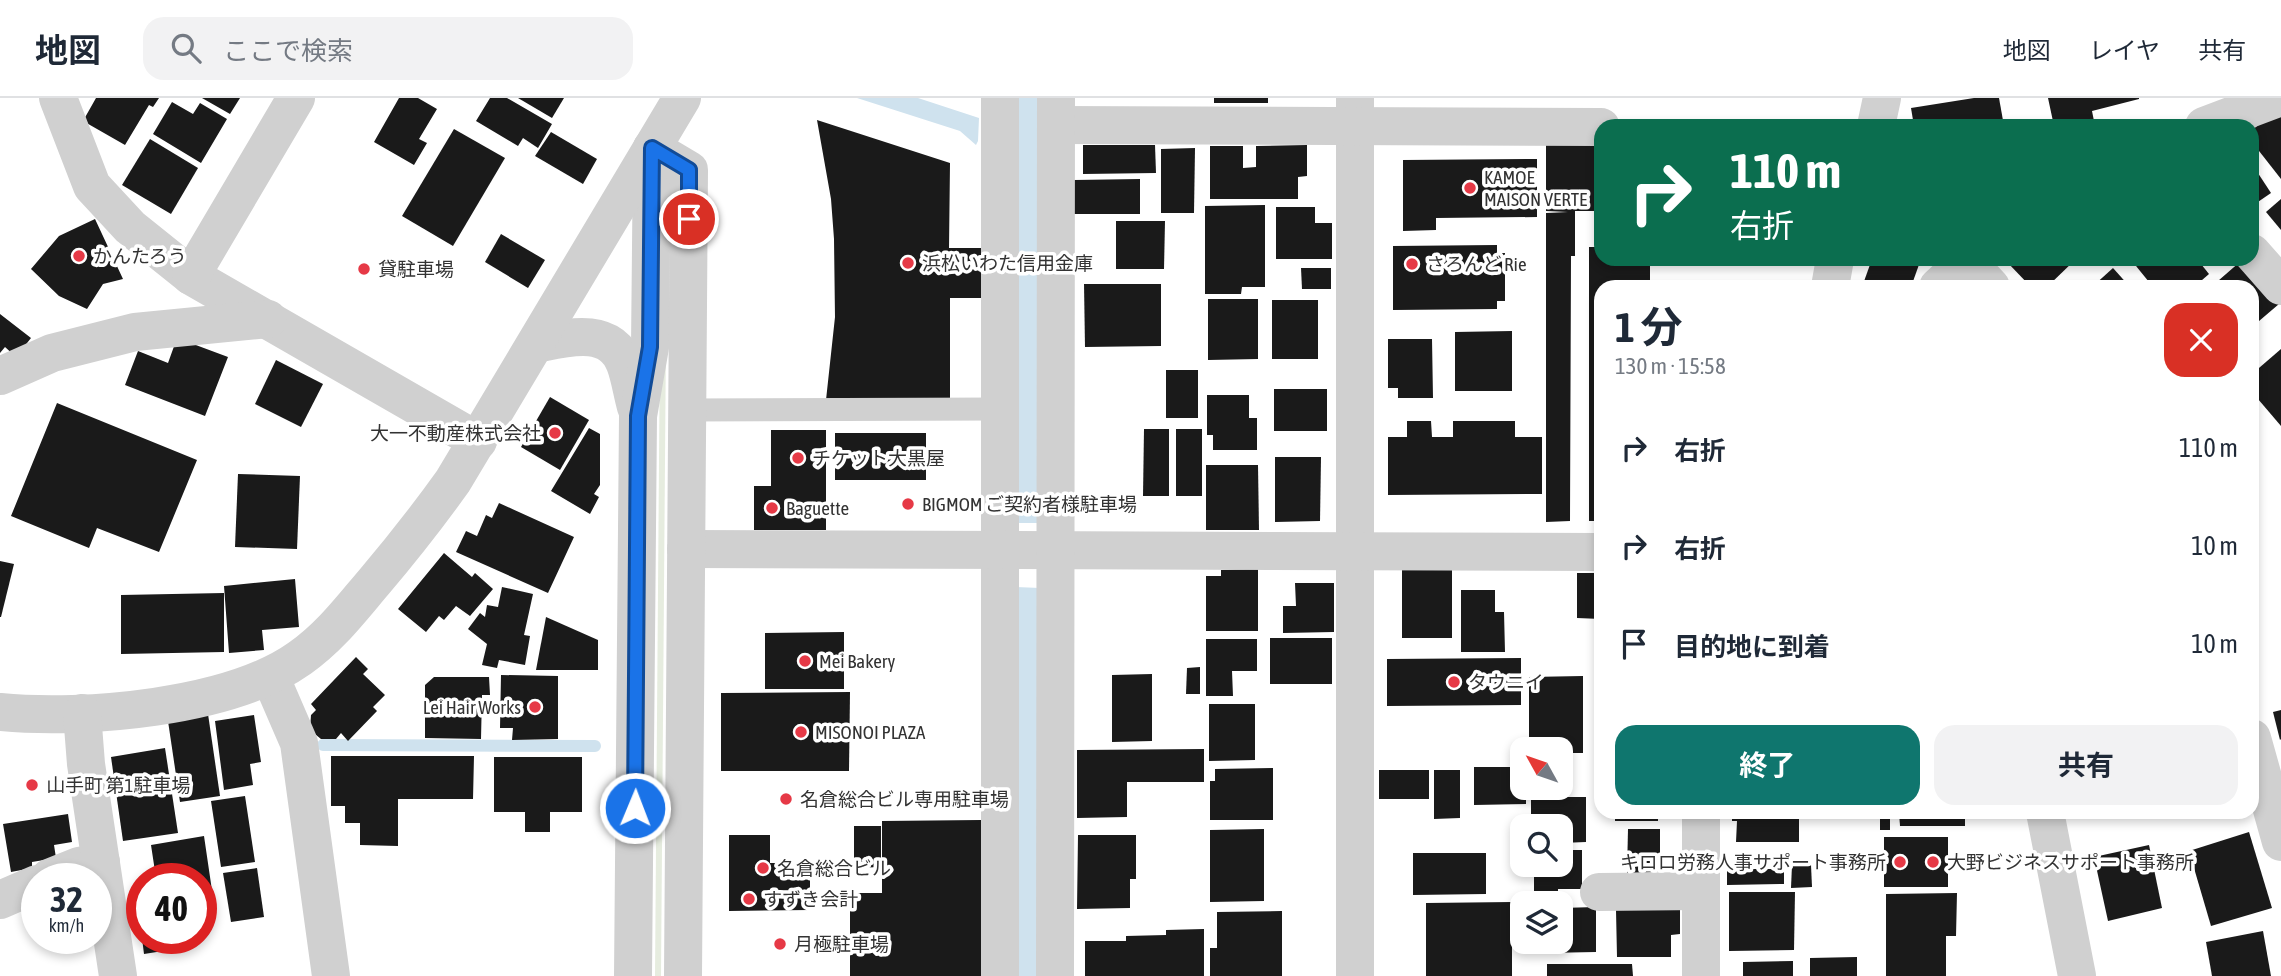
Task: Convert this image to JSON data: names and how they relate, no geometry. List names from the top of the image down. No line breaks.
{"places":["KAMOE MAISON VERTE","かんたろう","浜松いわた信用金庫","さろんど Rie","貸駐車場","大一不動産株式会社","チケット大黒屋","BIGMOM ご契約者様駐車場","Baguette","Mei Bakery","タウニイ","Lei Hair Works","MISONOI PLAZA","山手町 第1駐車場","名倉総合ビル専用駐車場","キロロ労務人事サポート事務所","大野ビジネスサポート事務所","名倉総合ビル","すずき会計","月極駐車場"],"north":"top left","page":{"header":"地図","search":"ここで検索","nav":["地図","レイヤ","共有"],"turn":["110 m","右折"],"heading":["1 分","130 m · 15:58"],"list":[{"name":"右折","value":"110 m"},{"name":"右折","value":"10 m"},{"name":"目的地に到着","value":"10 m"}],"buttons":["終了","共有"],"speed":"32 km/h","limit":"40"}}
